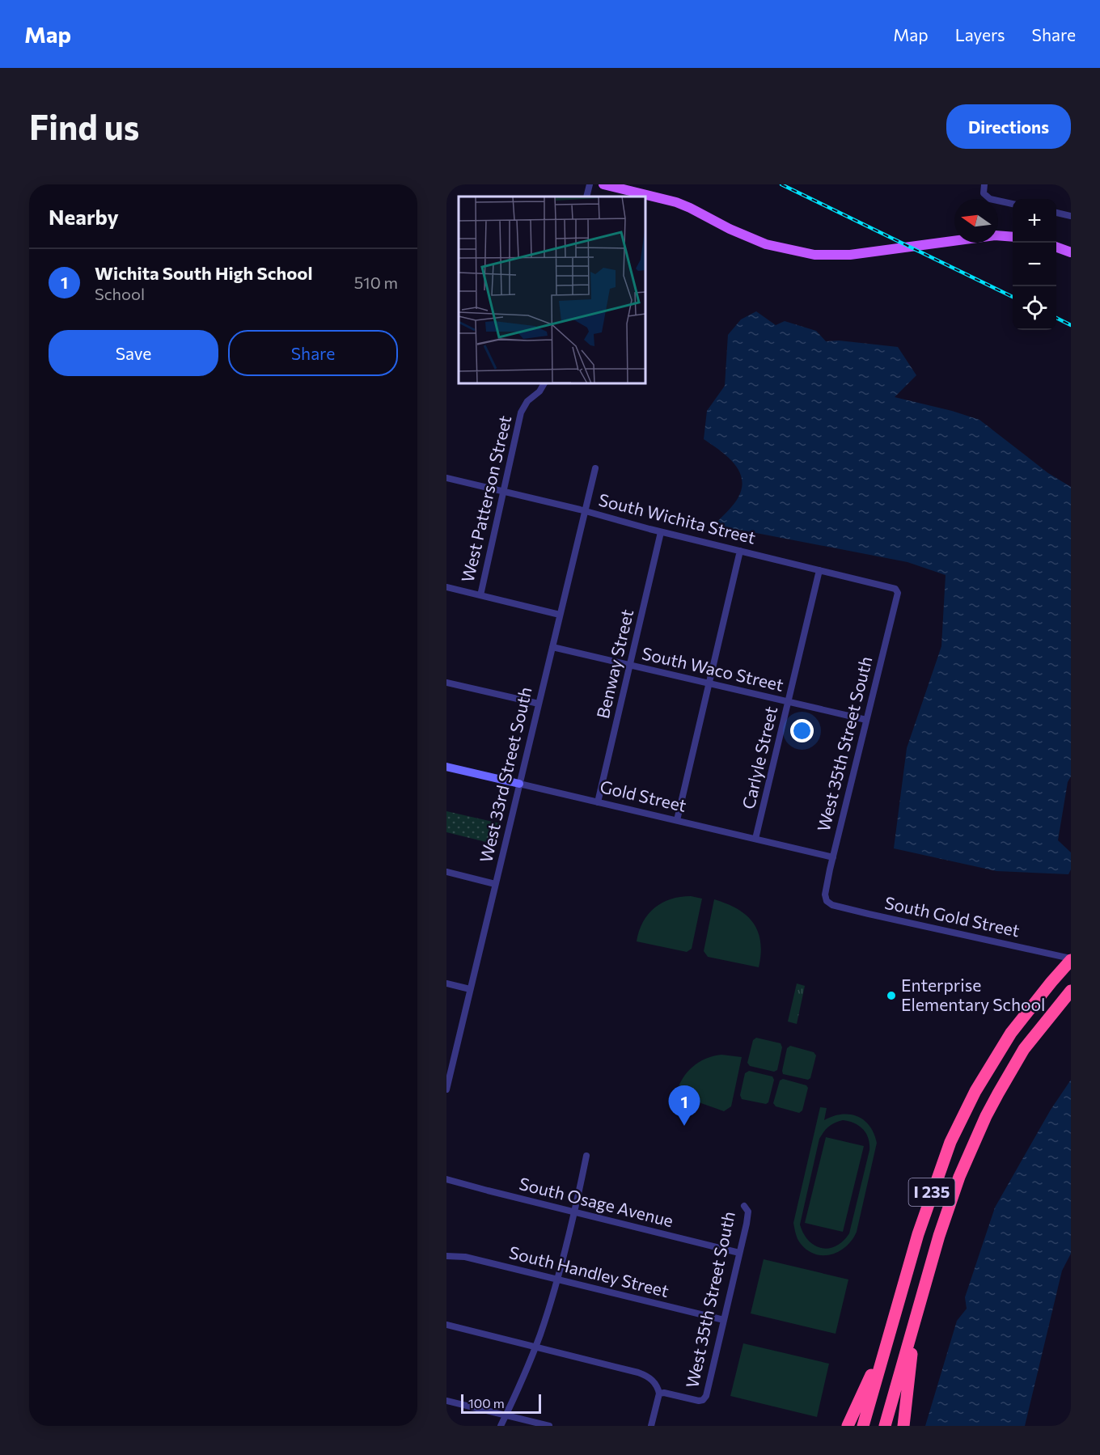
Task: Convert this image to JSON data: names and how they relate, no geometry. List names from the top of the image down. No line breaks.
{"streets":{"highway":["I 235"],"street":["West Patterson Street","South Wichita Street","Benway Street","South Waco Street","West 35th Street South","Carlyle Street","West 33rd Street South","Gold Street","South Gold Street","South Osage Avenue","South Handley Street"]},"crossings":[["West Patterson Street","South Wichita Street"],["South Wichita Street","Benway Street"],["South Wichita Street","West 35th Street South"],["South Wichita Street","Carlyle Street"],["South Wichita Street","West 33rd Street South"],["Benway Street","South Waco Street"],["Benway Street","Gold Street"],["South Waco Street","West 35th Street South"],["South Waco Street","Carlyle Street"],["South Waco Street","West 33rd Street South"],["West 35th Street South","Gold Street"],["West 35th Street South","South Gold Street"],["West 35th Street South","South Osage Avenue"],["West 35th Street South","South Handley Street"],["Carlyle Street","Gold Street"],["West 33rd Street South","Gold Street"],["South Gold Street","I 235"]],"places":["Enterprise Elementary School"],"scale_bar":"100 m","north":"left","page":{"header":"Map","nav":["Map","Layers","Share"],"buttons":["Directions",["Save","Share"]],"title":"Find us","heading":"Nearby","map_buttons":["+","−"],"list":[{"mark":"1","name":"Wichita South High School","note":"School","value":"510 m"}],"pins":"1","scale":"100 m"}}
